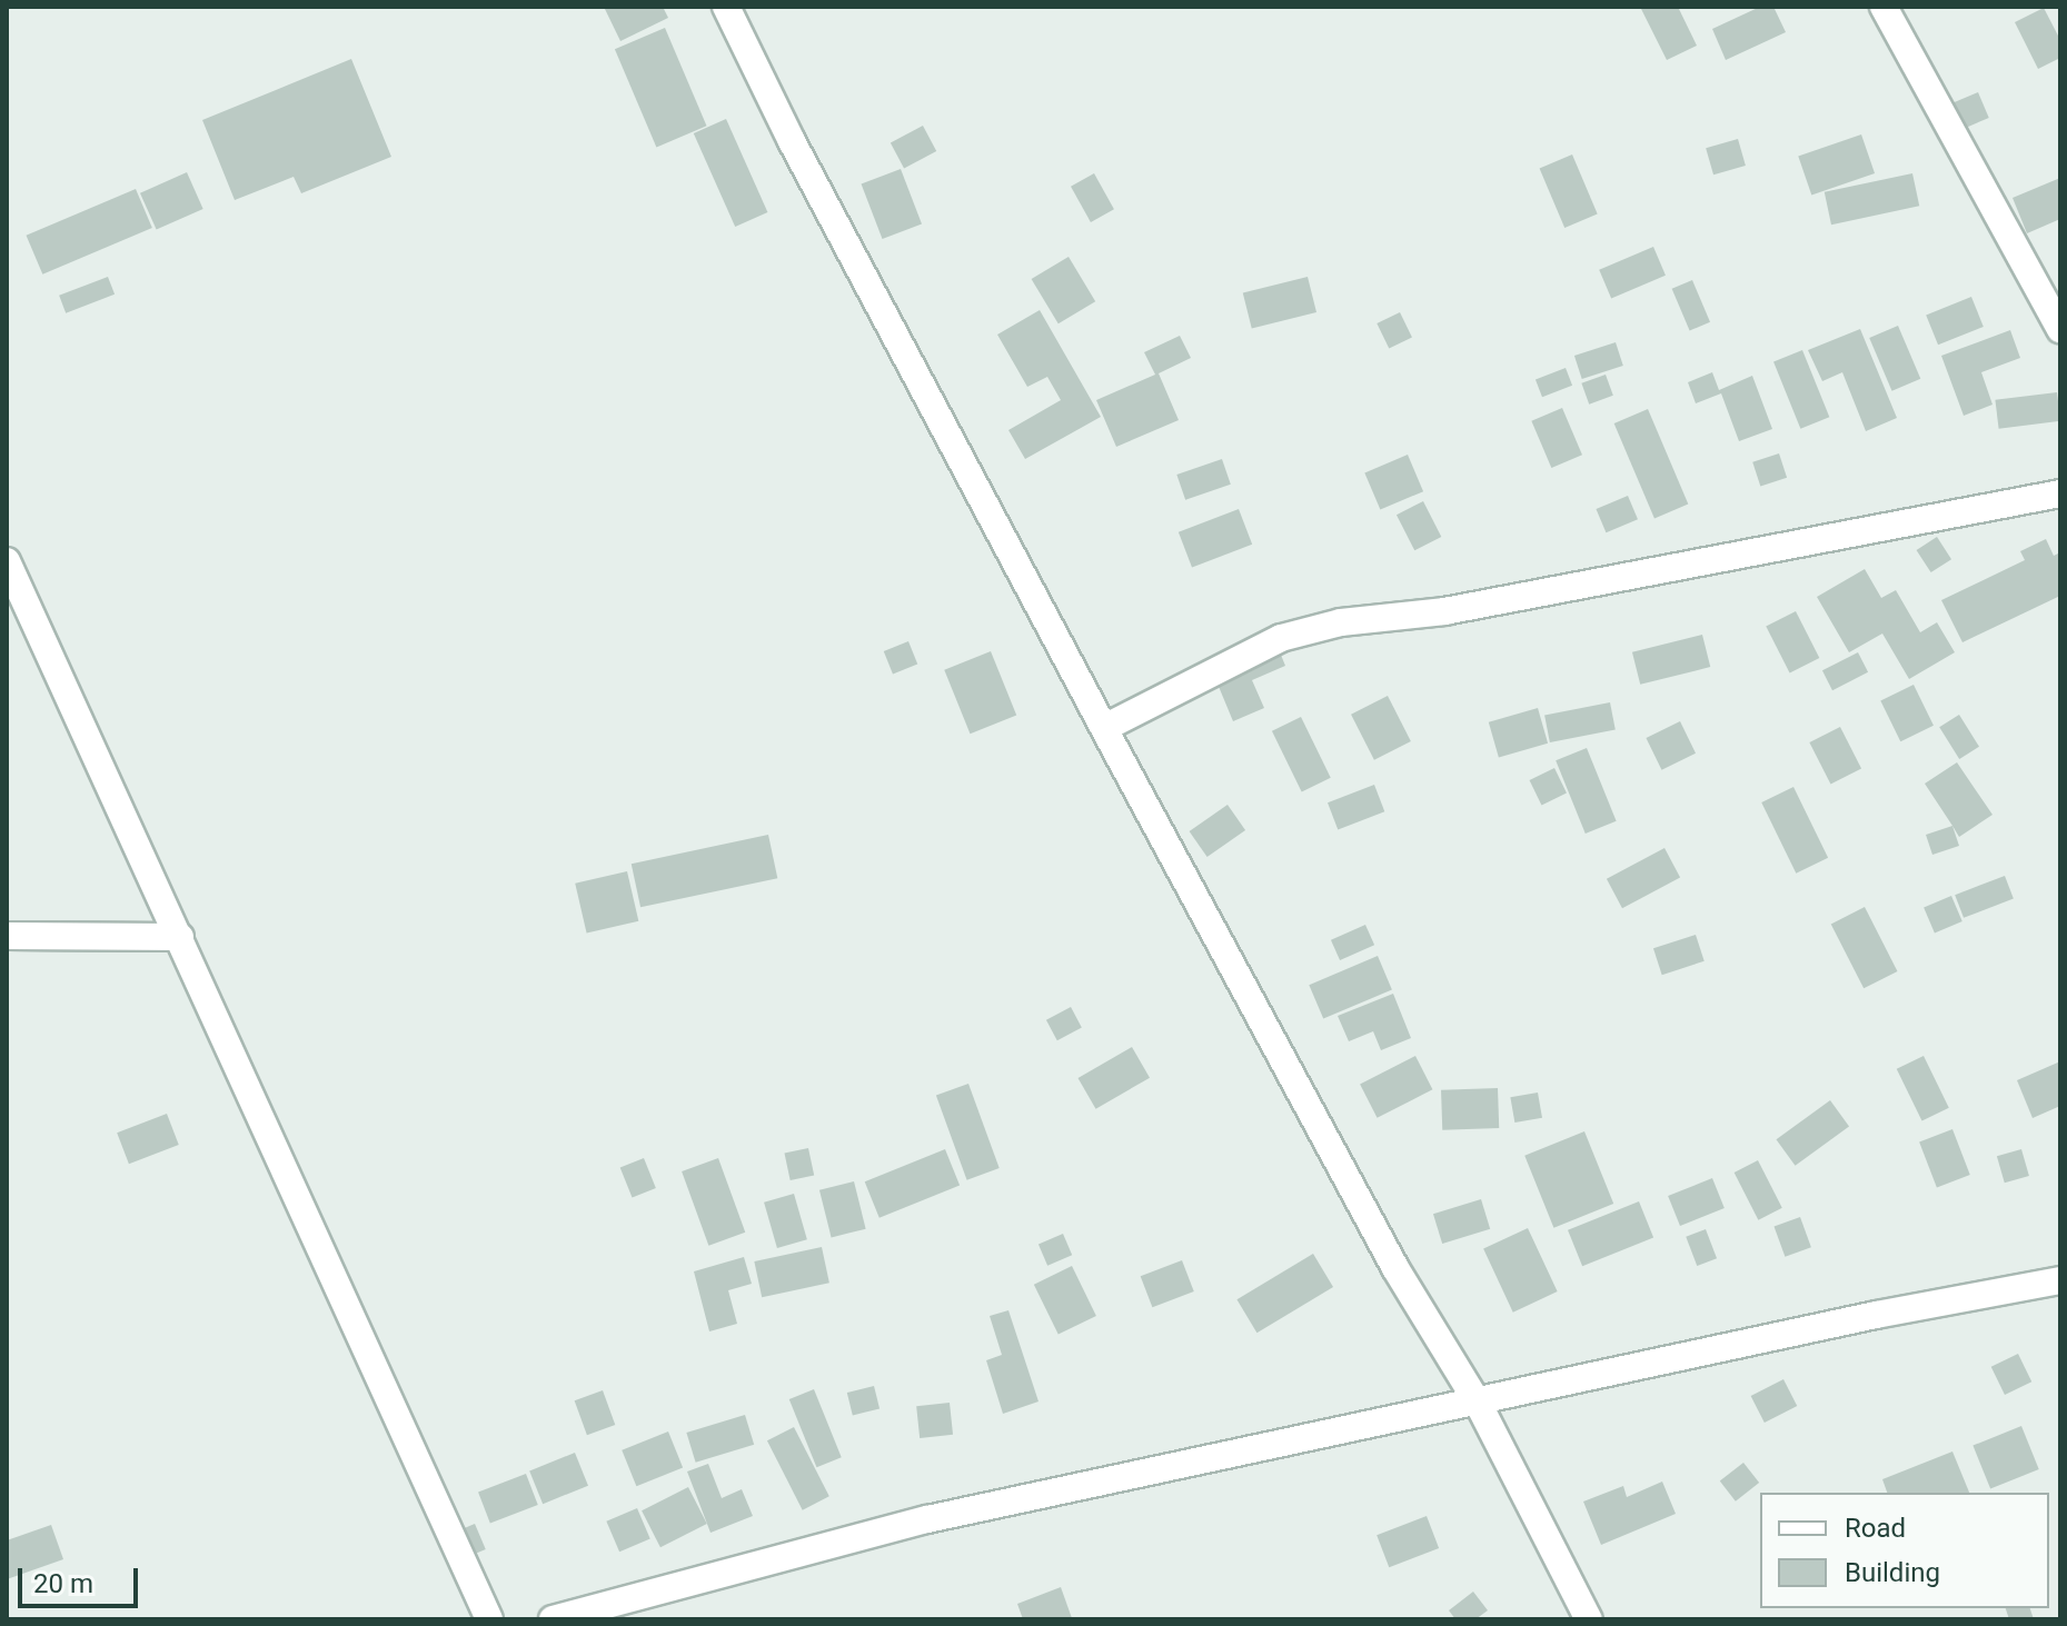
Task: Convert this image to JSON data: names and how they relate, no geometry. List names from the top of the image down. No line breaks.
{"legend":["Road","Building"],"scale_bar":"20 m"}
